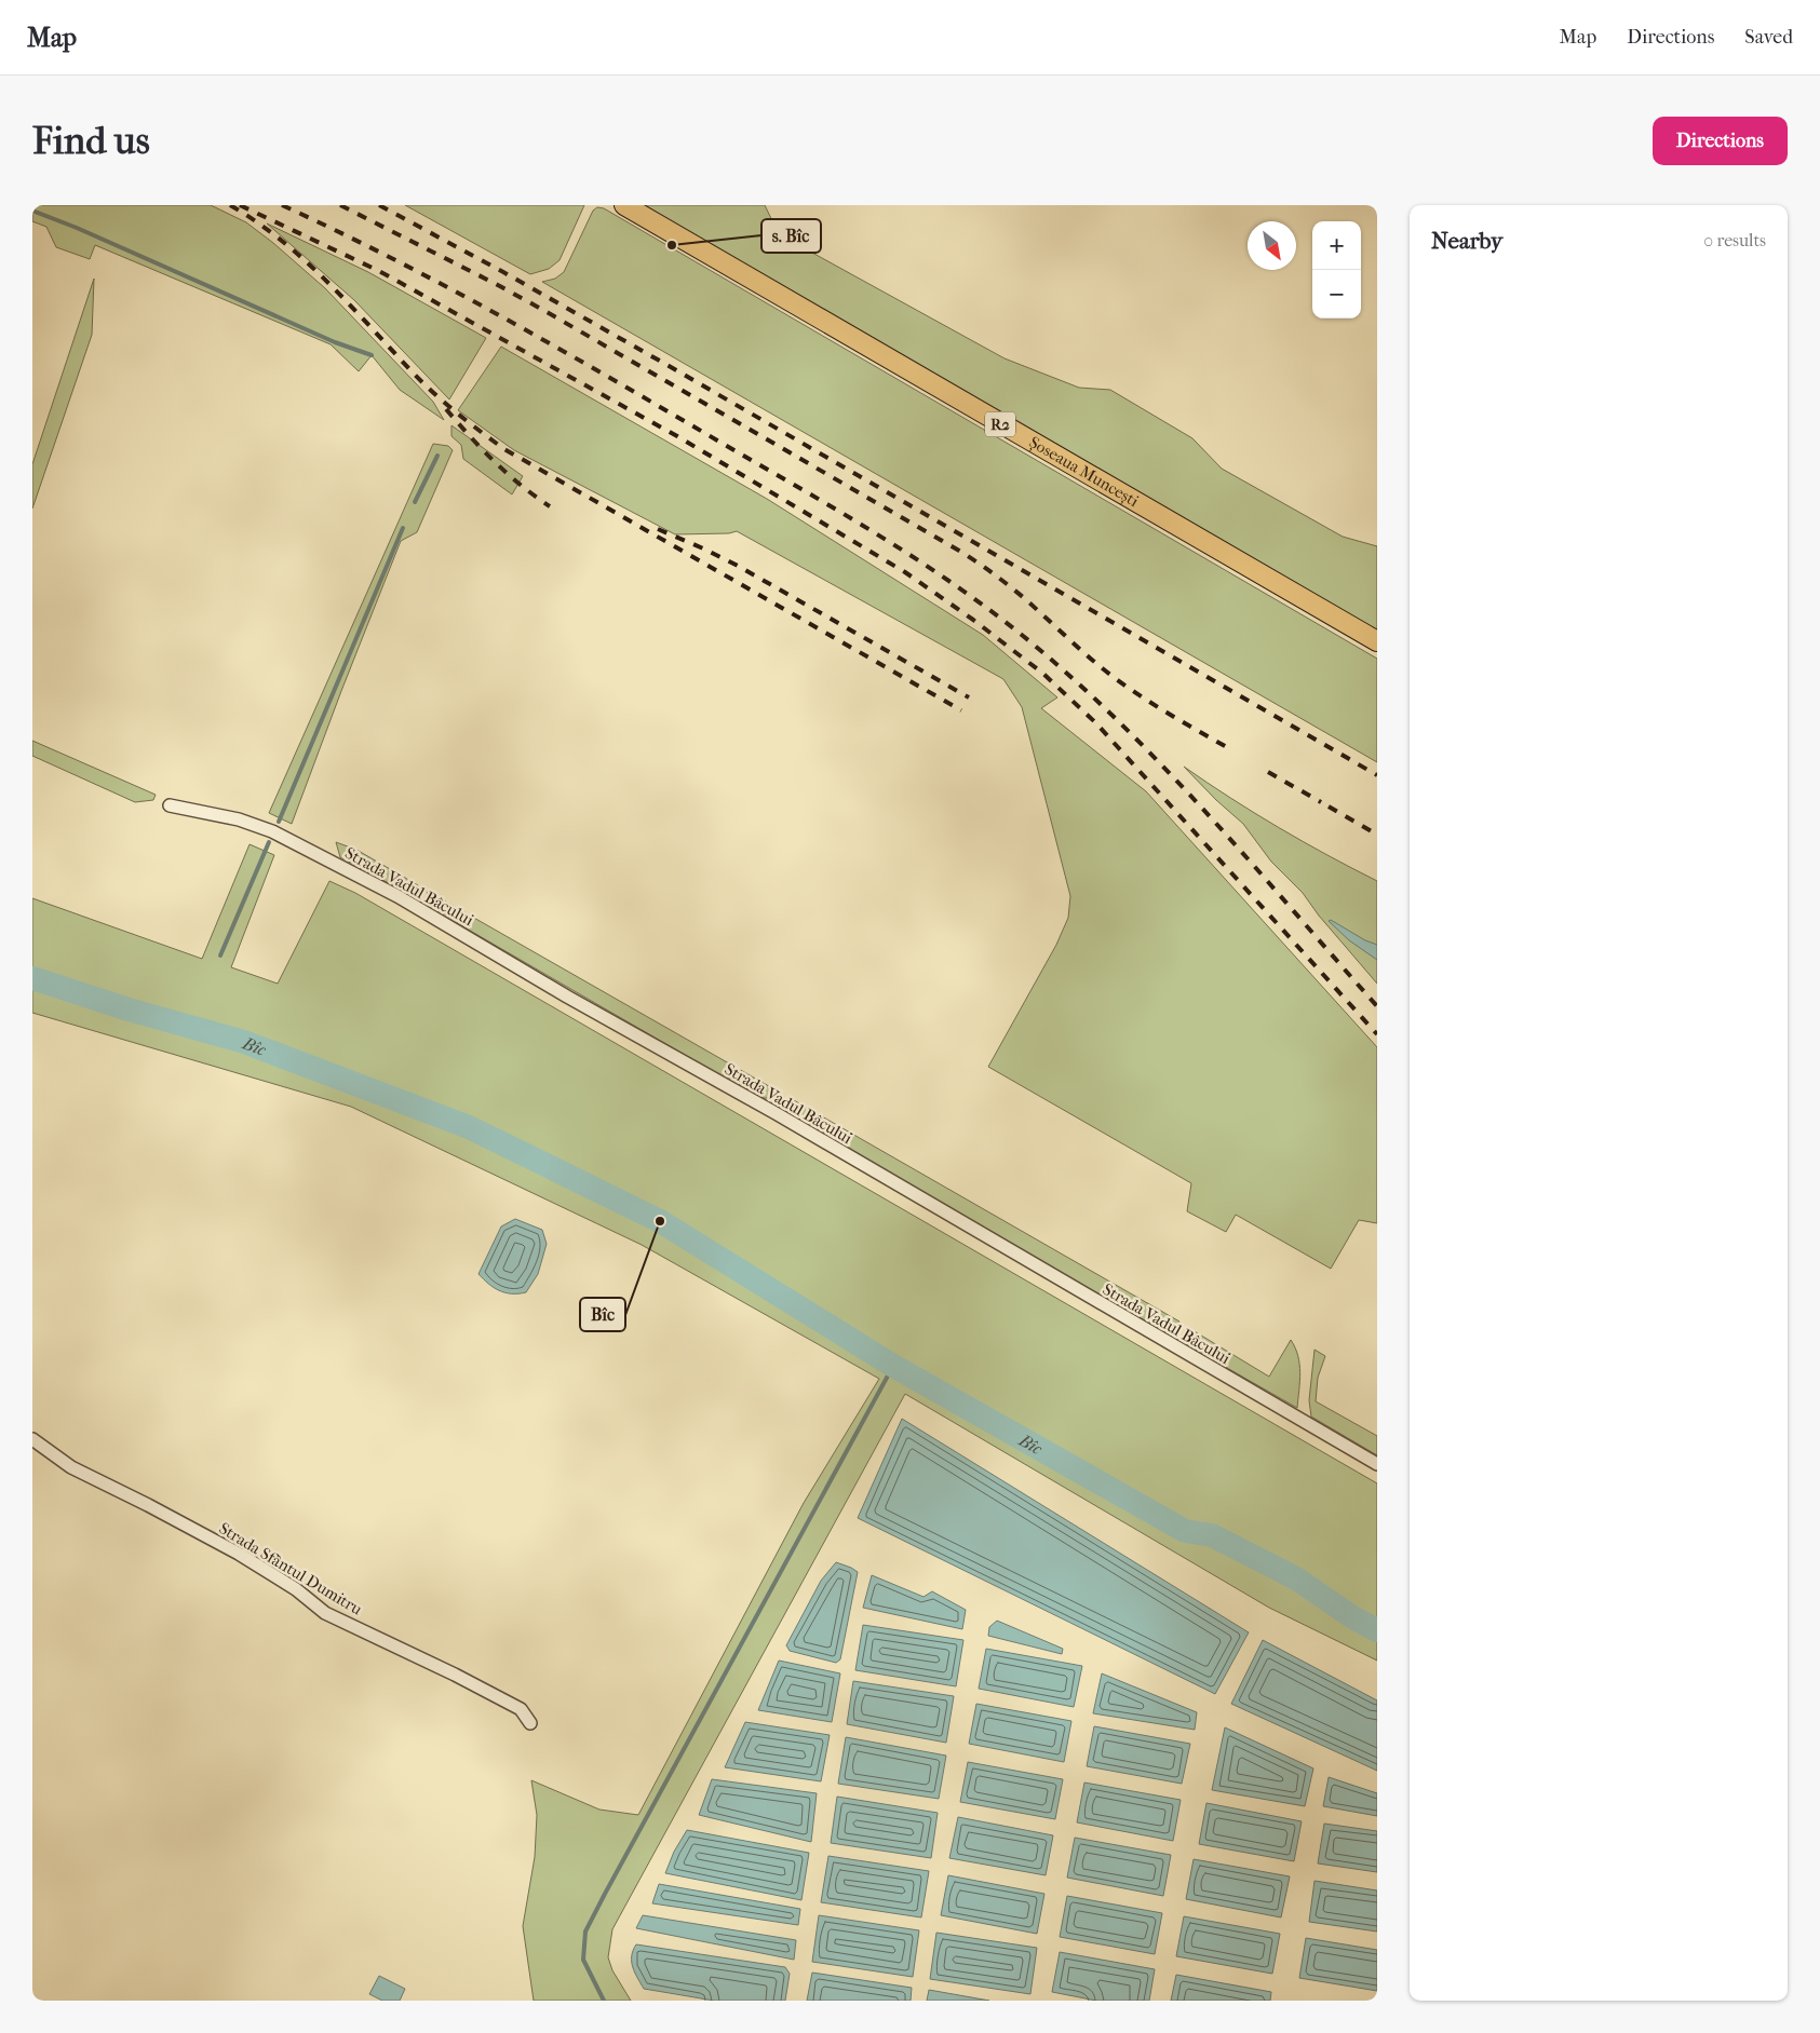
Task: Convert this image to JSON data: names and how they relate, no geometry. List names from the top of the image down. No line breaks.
{"streets":{"main road":["R2","Șoseaua Muncești"],"street":["Strada Vadul Bâcului","Strada Sfântul Dumitru"]},"water":["Bîc"],"places":["s. Bîc","Bîc"],"north":"bottom right","page":{"header":"Map","nav":["Map","Directions","Saved"],"buttons":"Directions","title":"Find us","heading":["Nearby","0 results"],"map_buttons":["+","−"]}}
